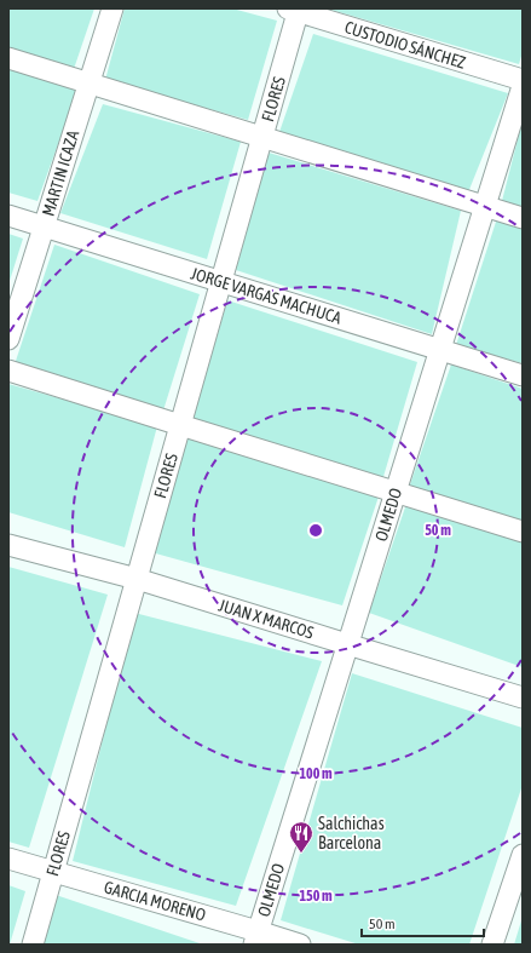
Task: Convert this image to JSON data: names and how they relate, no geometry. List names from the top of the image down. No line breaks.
{"streets":{"street":["CUSTODIO SÁNCHEZ","FLORES","MARTIN ICAZA","JORGE VARGAS MACHUCA","OLMEDO","JUAN X MARCOS","GARCIA MORENO"]},"crossings":[["CUSTODIO SÁNCHEZ","FLORES"],["FLORES","JORGE VARGAS MACHUCA"],["FLORES","JUAN X MARCOS"],["FLORES","GARCIA MORENO"],["MARTIN ICAZA","JORGE VARGAS MACHUCA"],["JORGE VARGAS MACHUCA","OLMEDO"],["OLMEDO","JUAN X MARCOS"],["OLMEDO","GARCIA MORENO"]],"places":{"restaurant":["Salchichas Barcelona"]},"scale_bar":"50 m","rings":["50 m","100 m","150 m"]}
